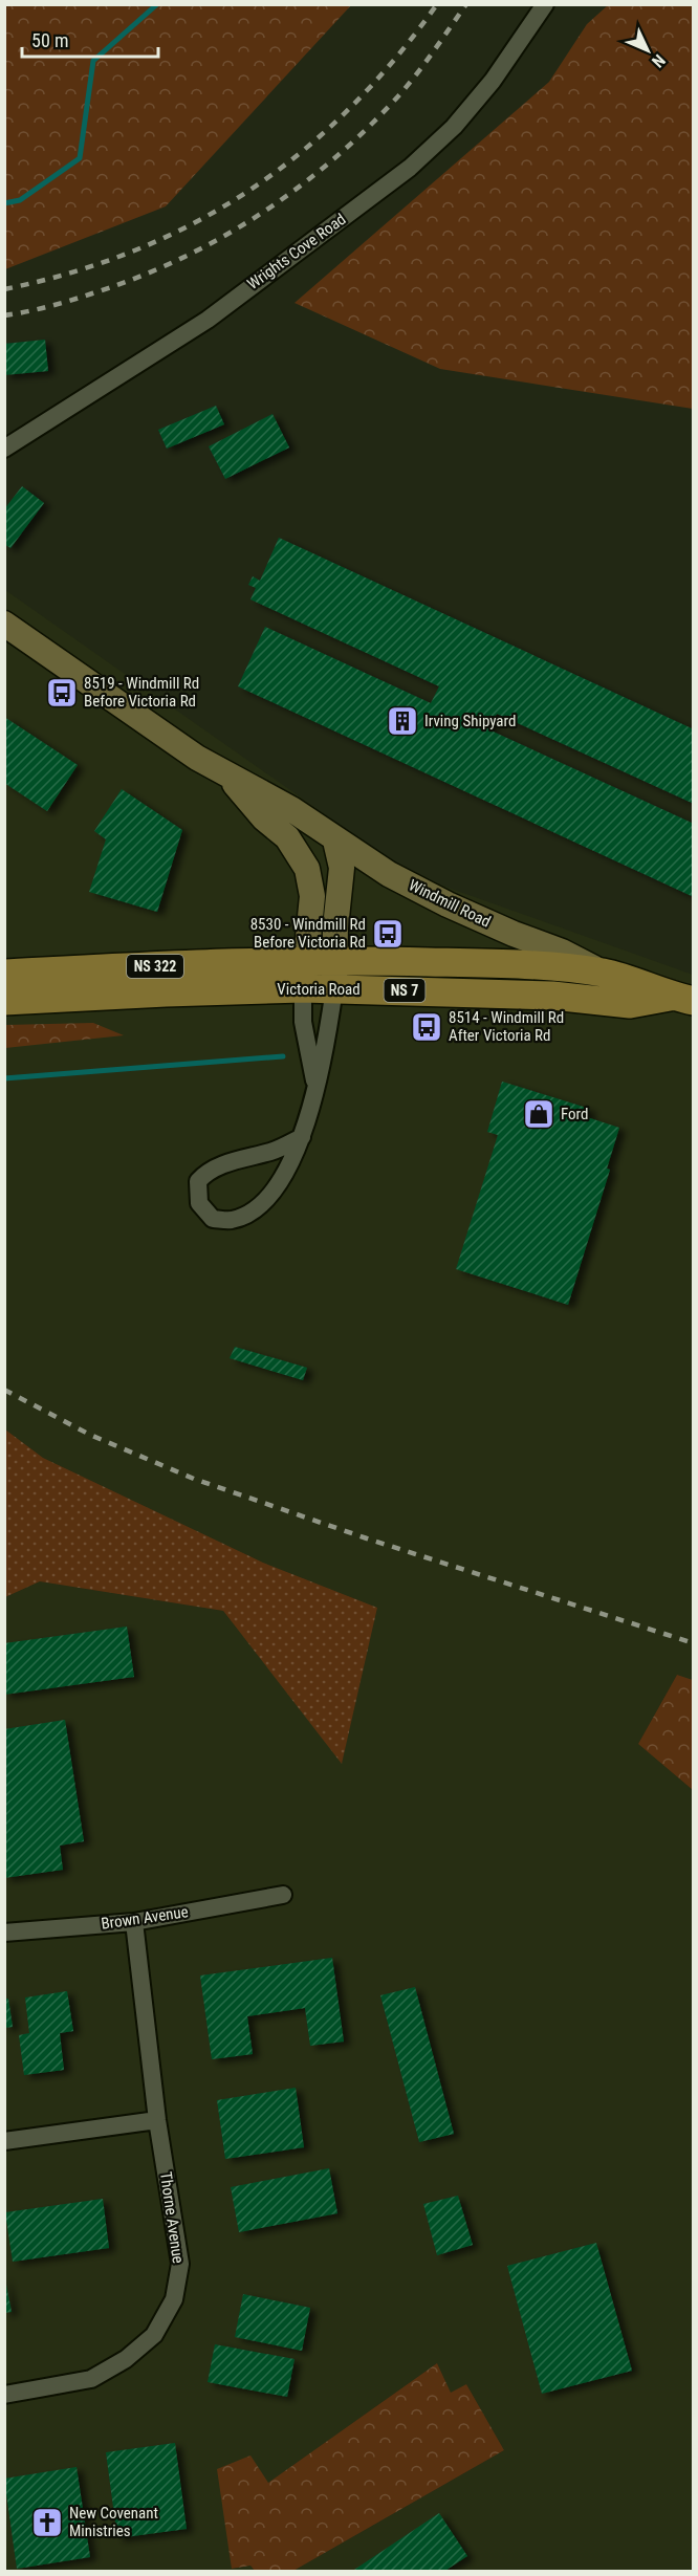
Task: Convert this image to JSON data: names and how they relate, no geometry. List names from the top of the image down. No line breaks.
{"streets":{"main road":["Windmill Road","NS 322","Victoria Road","NS 7"],"street":["Wrights Cove Road","Brown Avenue","Thorne Avenue"]},"crossings":[["Windmill Road","Victoria Road"],["Brown Avenue","Thorne Avenue"]],"places":{"bus stop":["8519 - Windmill Rd Before Victoria Rd","8530 - Windmill Rd Before Victoria Rd","8514 - Windmill Rd After Victoria Rd"],"building":["Irving Shipyard"],"shop":["Ford"],"church":["New Covenant Ministries"]},"scale_bar":"50 m","north":"bottom right"}
